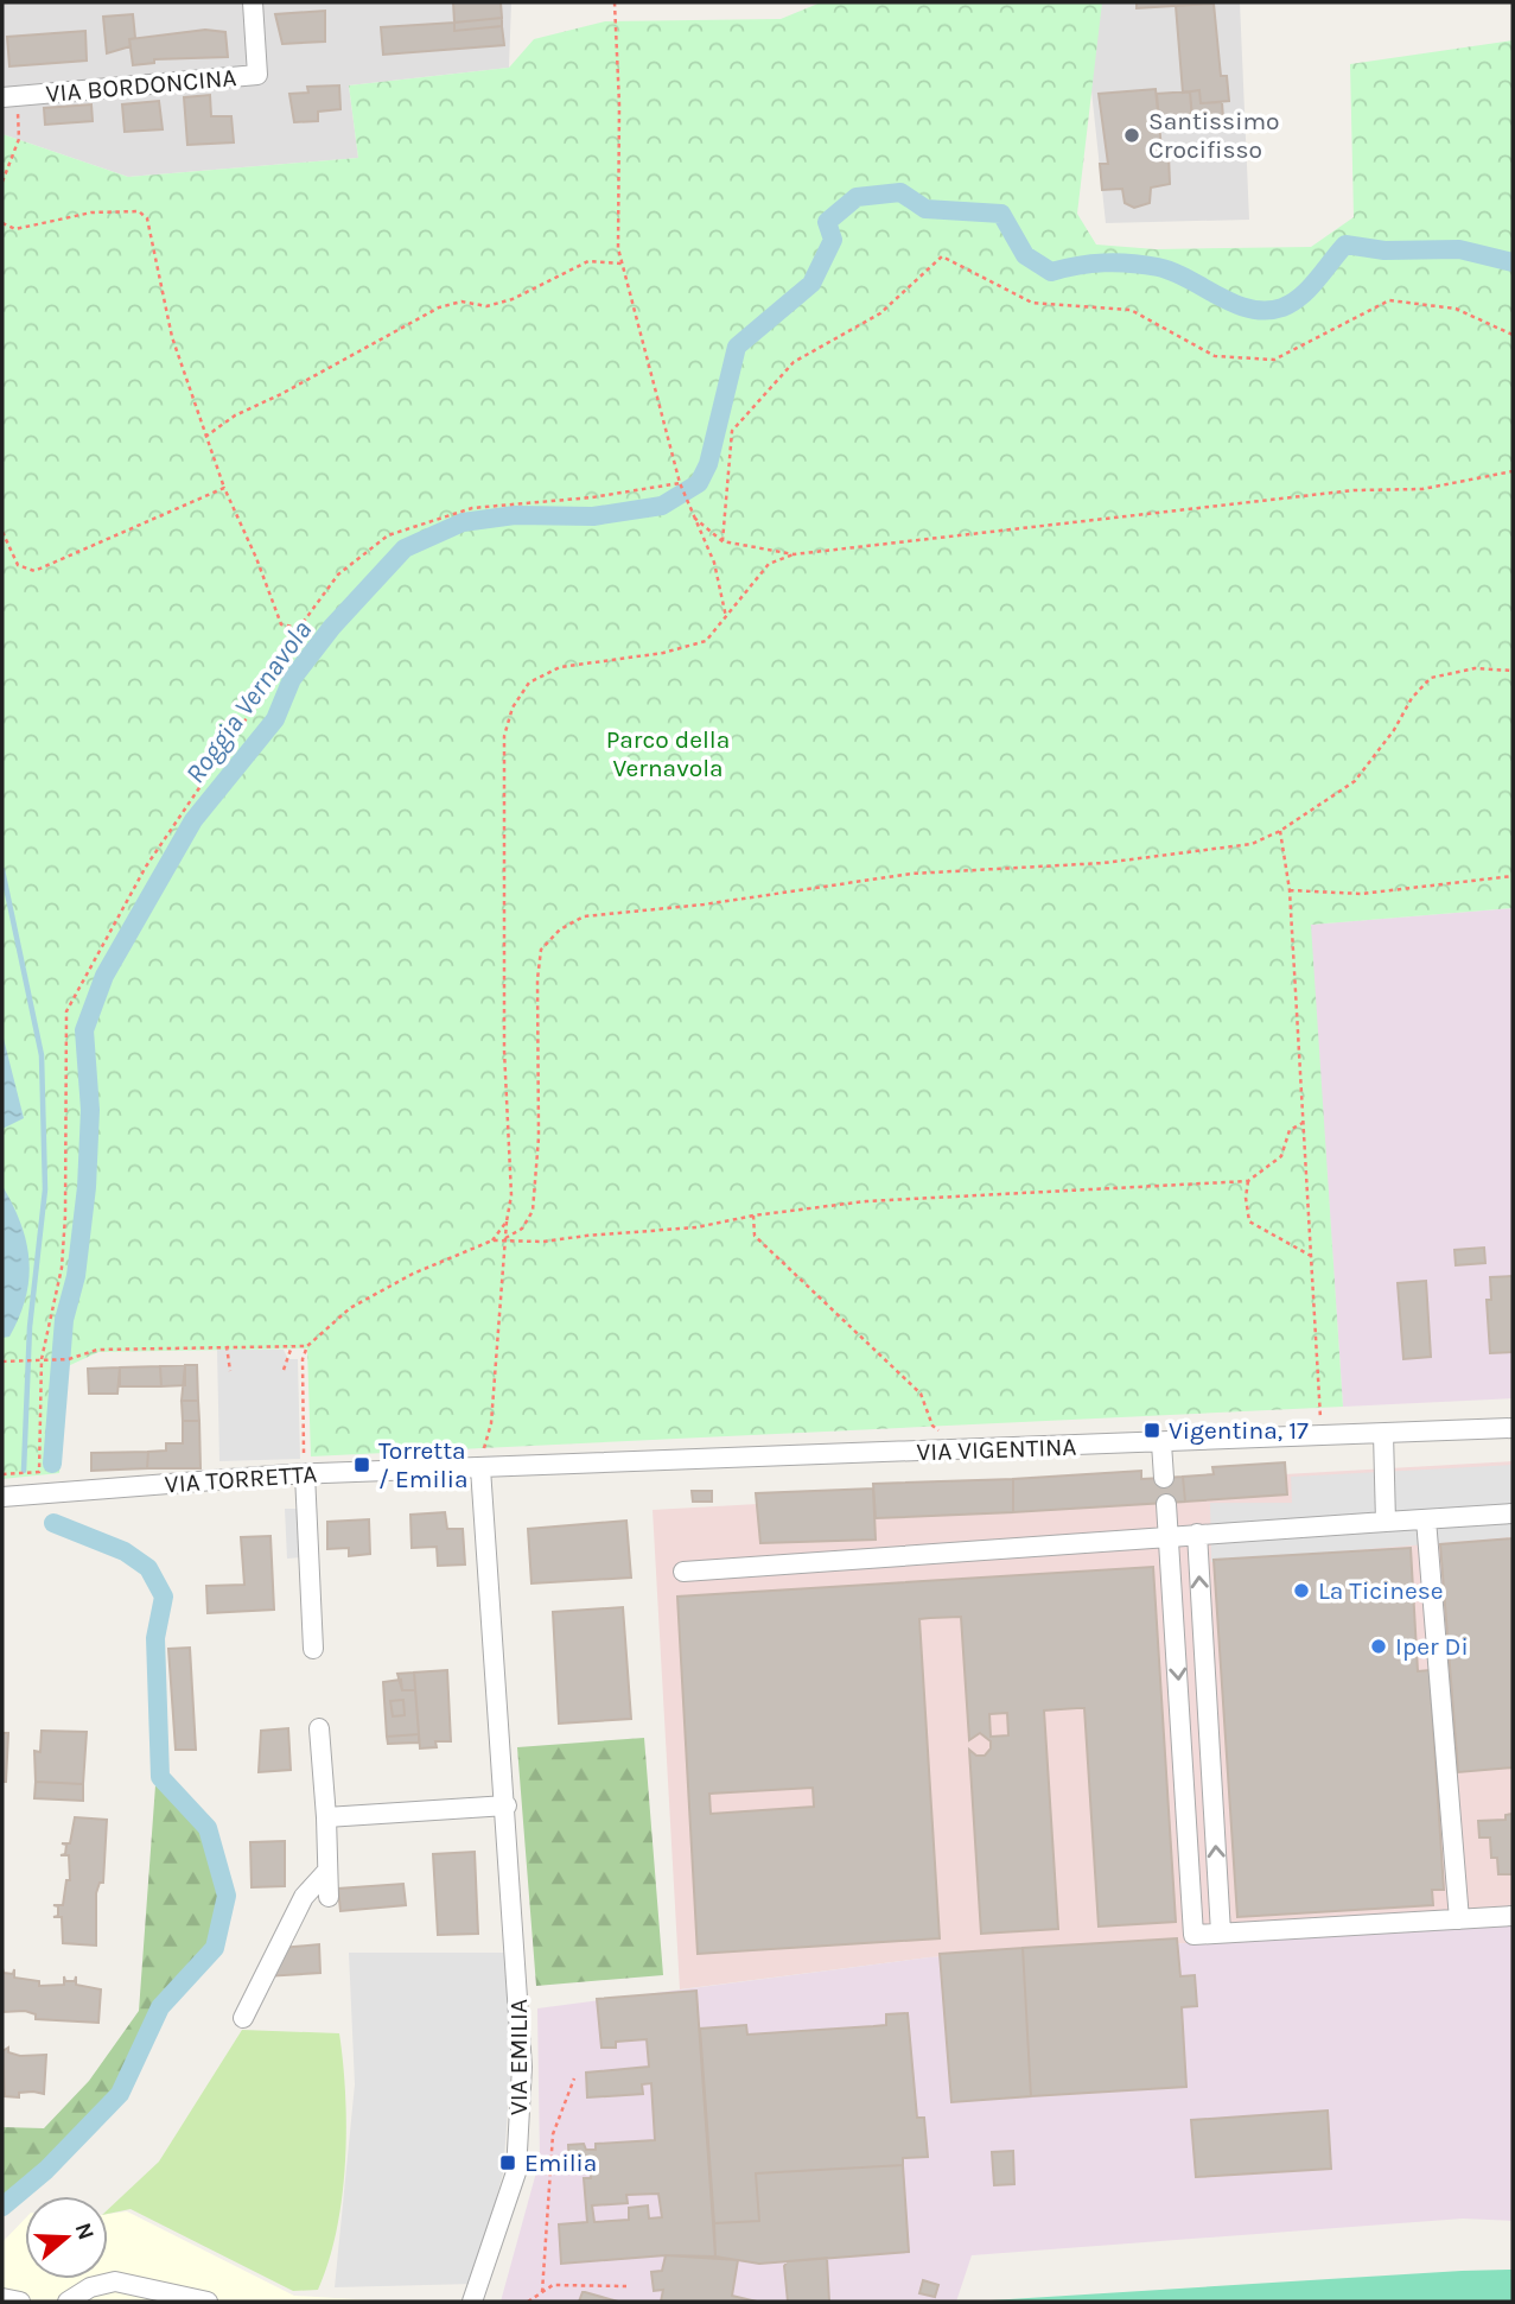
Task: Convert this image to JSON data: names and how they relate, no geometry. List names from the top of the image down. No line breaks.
{"streets":{"street":["VIA BORDONCINA","VIA VIGENTINA","VIA TORRETTA","VIA EMILIA"]},"crossings":[["VIA VIGENTINA","VIA TORRETTA"],["VIA VIGENTINA","VIA EMILIA"],["VIA TORRETTA","VIA EMILIA"]],"water":["Roggia Vernavola"],"parks":["Parco della Vernavola"],"places":{"other":["Santissimo Crocifisso","La Ticinese","Iper Di"],"transit":["Vigentina, 17","Torretta / Emilia","Emilia"]},"north":"right"}
